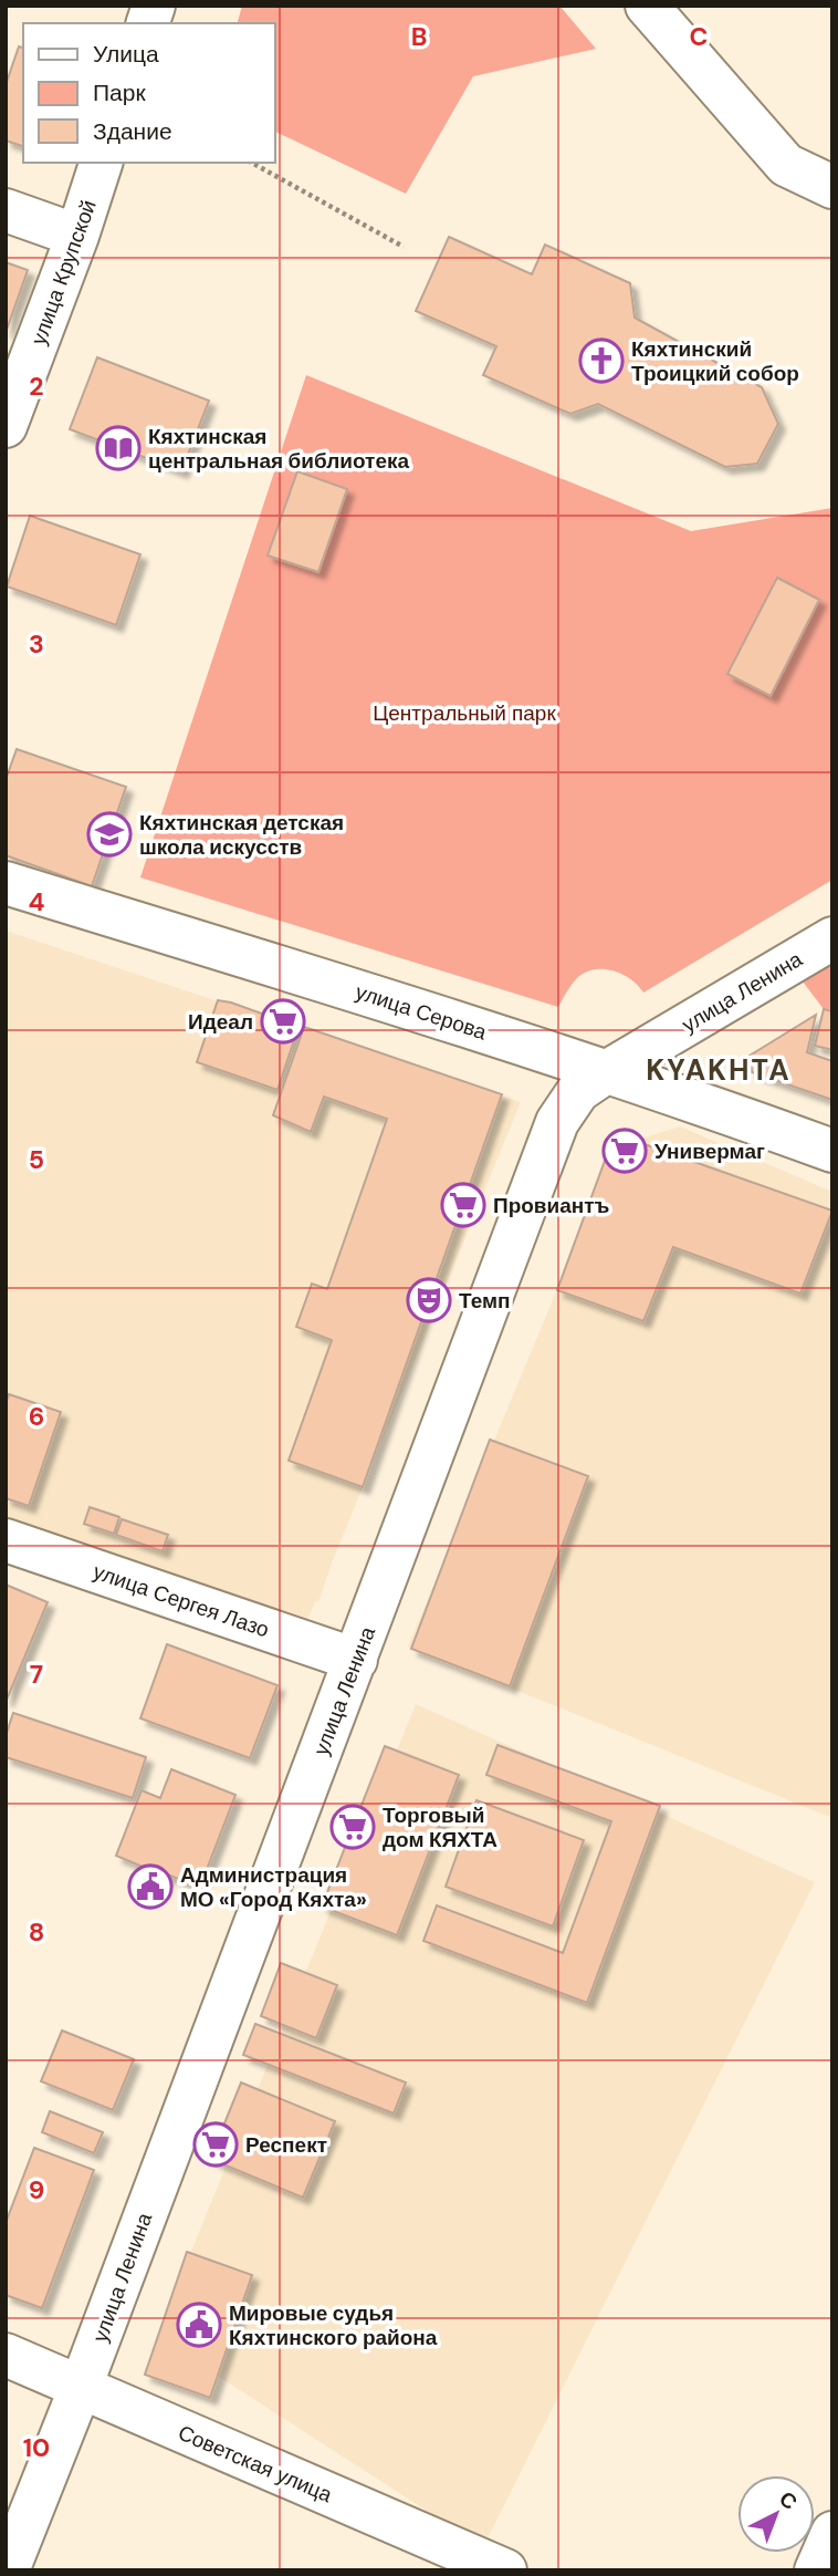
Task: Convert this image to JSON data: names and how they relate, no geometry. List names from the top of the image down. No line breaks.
{"streets":{"street":["улица Крупской","улица Ленина","улица Серова","улица Сергея Лазо","Советская улица"]},"crossings":[["улица Ленина","улица Серова"],["улица Ленина","улица Сергея Лазо"],["улица Ленина","Советская улица"]],"districts":["KYAKHTA"],"parks":["Центральный парк"],"places":{"church":["Кяхтинский Троицкий собор"],"library":["Кяхтинская центральная библиотека"],"school or university":["Кяхтинская детская школа искусств"],"supermarket":["Идеал","Универмаг","Провиантъ","Торговый дом КЯХТА","Респект"],"theatre":["Темп"],"public building":["Администрация МО «Город Кяхта»","Мировые судья Кяхтинского района"]},"legend":["Улица","Парк","Здание"],"north":"top right","grid":{"columns":["B","C"],"rows":["2","3","4","5","6","7","8","9","10"]}}
